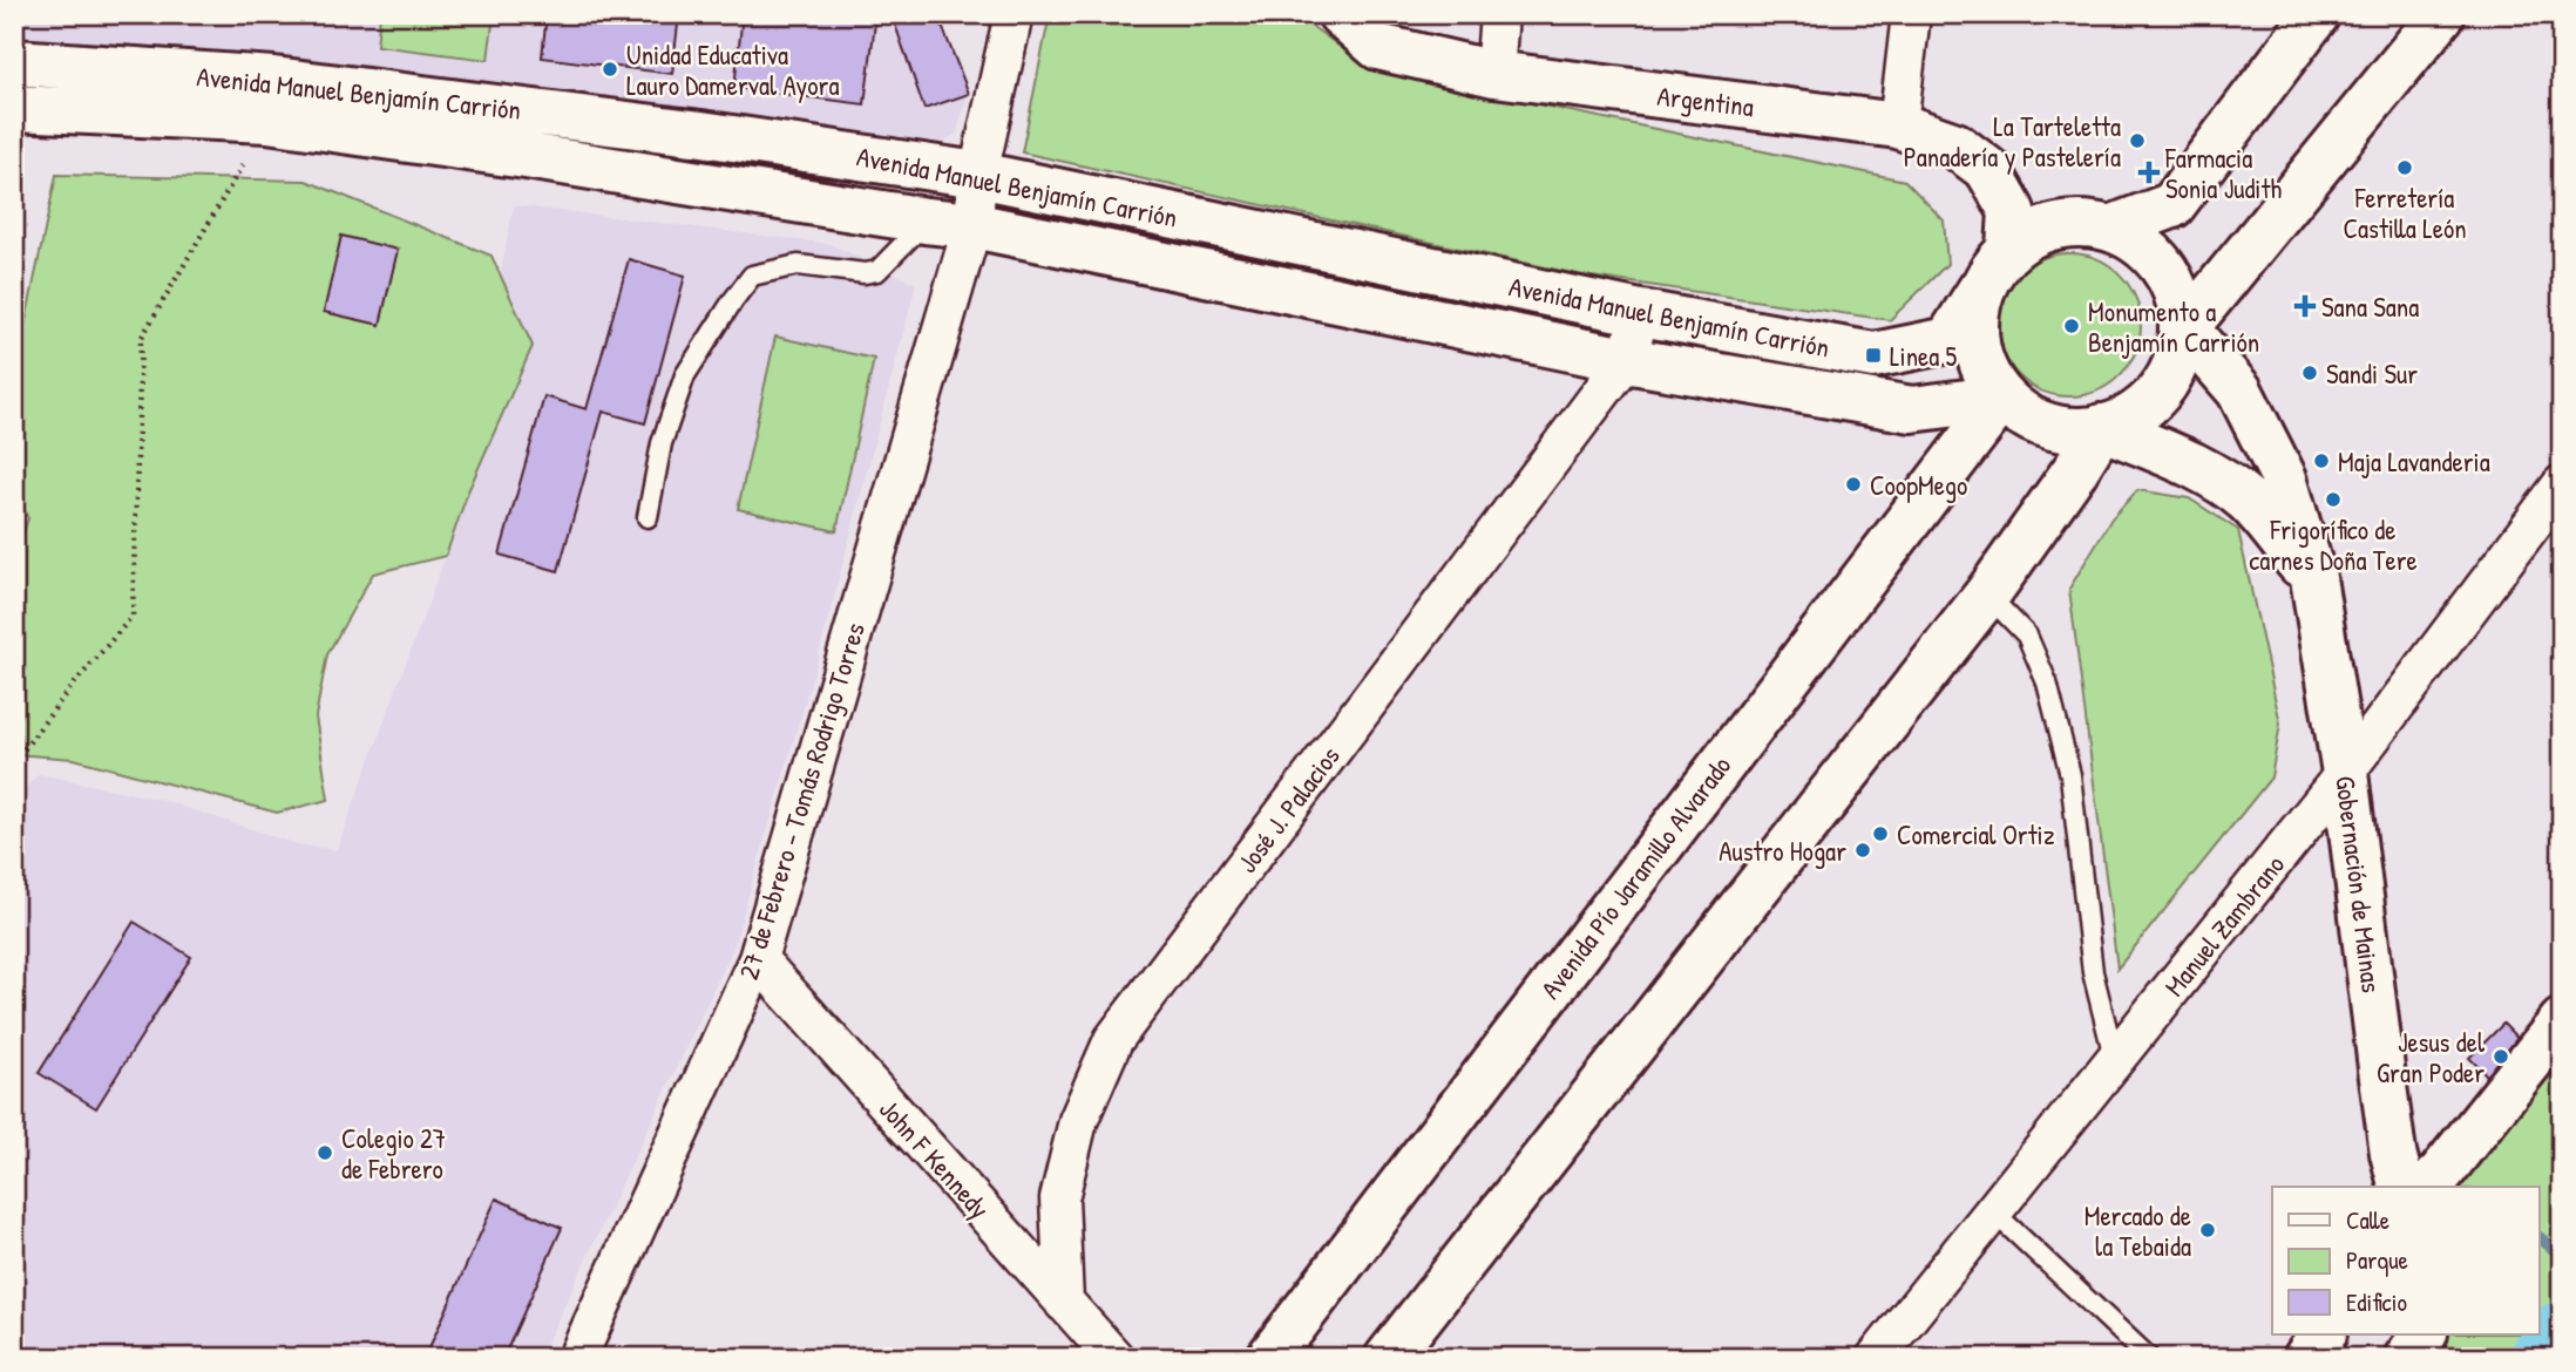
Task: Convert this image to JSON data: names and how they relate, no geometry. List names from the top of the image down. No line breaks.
{"streets":{"main road":["Avenida Manuel Benjamín Carrión","Argentina","Avenida Pío Jaramillo Alvarado","Gobernación de Mainas"],"street":["27 de Febrero - Tomás Rodrigo Torres","José J. Palacios","Manuel Zambrano","John F Kennedy"]},"crossings":[["Avenida Manuel Benjamín Carrión","Argentina"],["Avenida Manuel Benjamín Carrión","27 de Febrero - Tomás Rodrigo Torres"],["Avenida Manuel Benjamín Carrión","José J. Palacios"],["Avenida Manuel Benjamín Carrión","Avenida Pío Jaramillo Alvarado"],["Avenida Manuel Benjamín Carrión","Gobernación de Mainas"],["Argentina","Avenida Pío Jaramillo Alvarado"],["Argentina","Gobernación de Mainas"],["27 de Febrero - Tomás Rodrigo Torres","John F Kennedy"],["José J. Palacios","John F Kennedy"],["Avenida Pío Jaramillo Alvarado","Gobernación de Mainas"],["Gobernación de Mainas","Manuel Zambrano"]],"places":{"other":["Unidad Educativa Lauro Damerval Ayora","La Tarteletta Panadería y Pastelería","Ferretería Castilla León","Monumento a Benjamín Carrión","Sandi Sur","Maja Lavanderia","CoopMego","Frigorífico de carnes Doña Tere","Comercial Ortiz","Austro Hogar","Jesus del Gran Poder","Colegio 27 de Febrero","Mercado de la Tebaida"],"health":["Farmacia Sonia Judith","Sana Sana"],"transit":["Linea 5"]},"legend":["Calle","Parque","Edificio"]}
